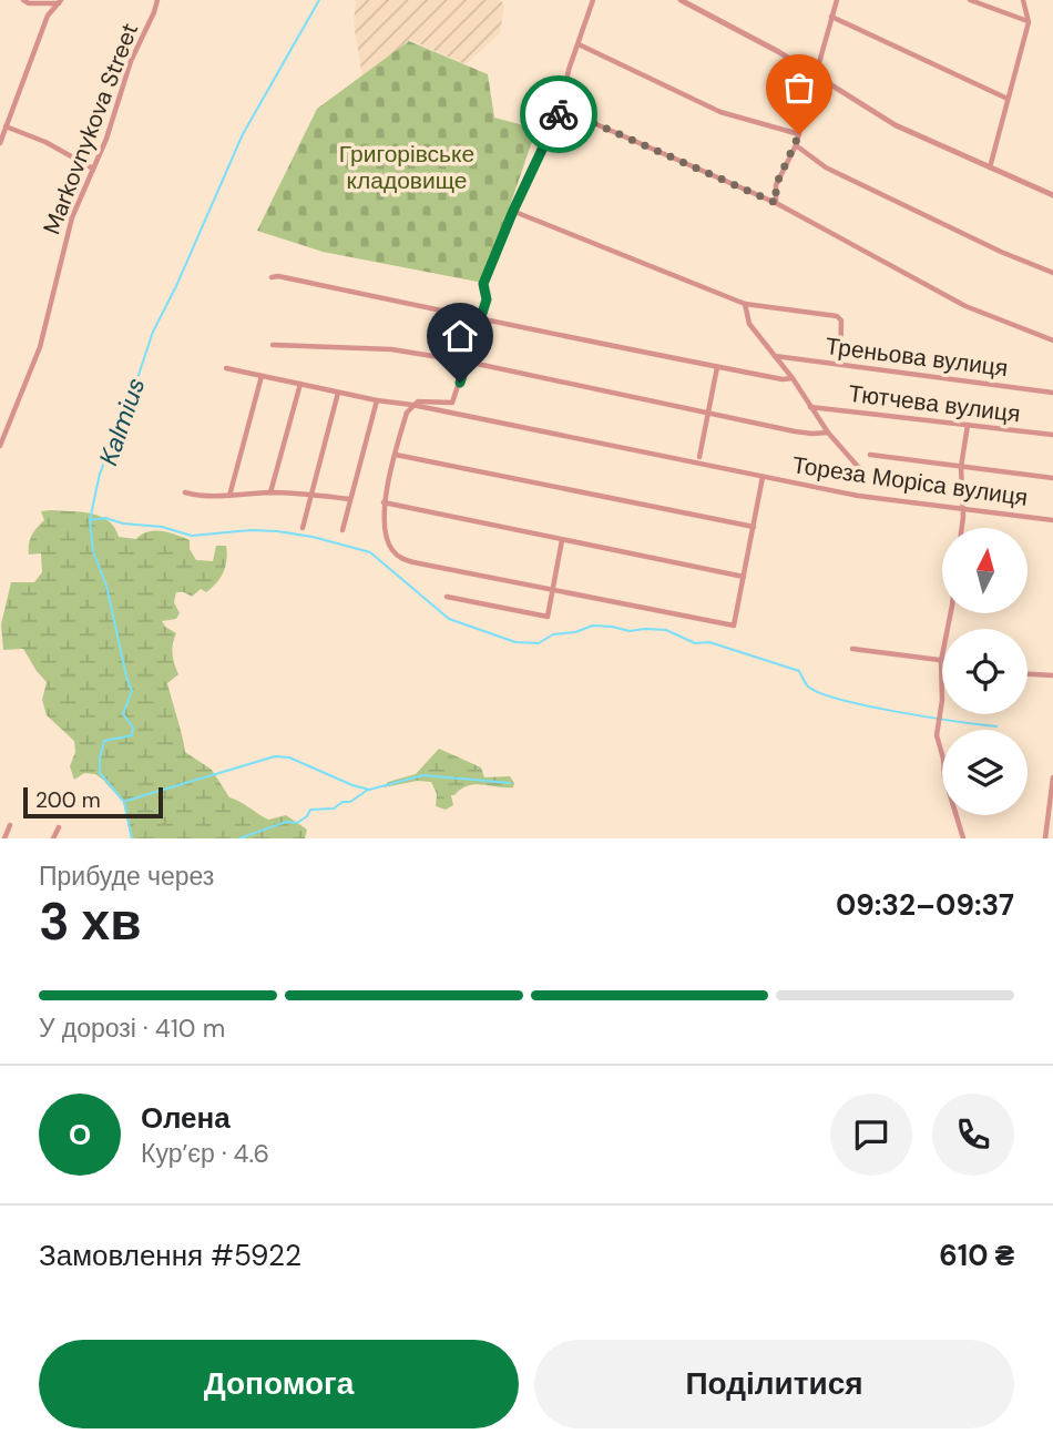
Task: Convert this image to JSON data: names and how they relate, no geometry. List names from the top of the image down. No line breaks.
{"streets":{"street":["Markovnykova Street","Треньова вулиця","Тютчева вулиця","Тореза Моріса вулиця"]},"water":["Kalmius"],"parks":["Григорівське кладовище"],"scale_bar":"200 m","north":"top","page":{"scale":"200 m","heading":["3 хв","Прибуде через","09:32–09:37"],"panel":["Олена","Кур’єр · 4.6","Замовлення #5922","610 ₴"],"bar":"У дорозі · 410 m","round":"О","buttons":["Допомога","Поділитися"]}}
